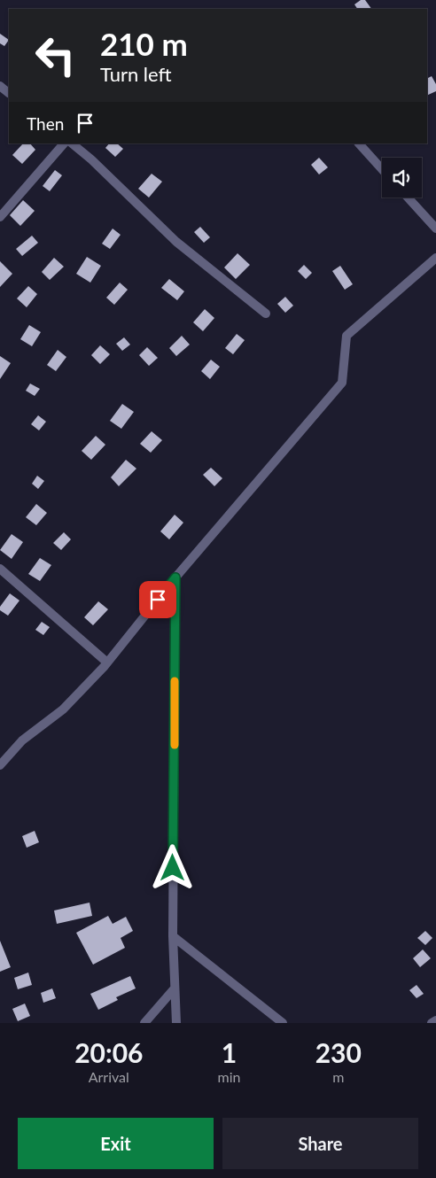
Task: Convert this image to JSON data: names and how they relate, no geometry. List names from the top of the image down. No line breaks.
{"page":{"turn":["210 m","Turn left"],"then":"Then","eta":["20:06","Arrival","1","min","230","m"],"buttons":["Exit","Share"]}}
